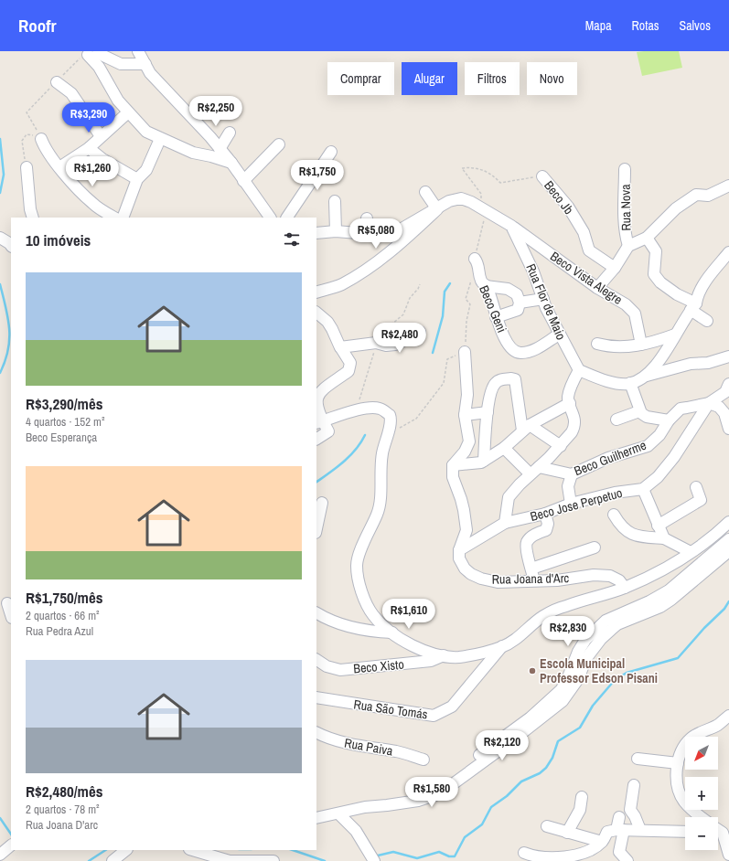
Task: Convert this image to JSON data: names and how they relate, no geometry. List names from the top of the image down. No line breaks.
{"streets":{"street":["Beco Jb","Rua Nova","Beco Vista Alegre","Rua Flor de Maio","Beco Geni","Beco Guilherme","Beco Jose Perpetuo","Rua Joana d'Arc","Beco Xisto","Rua São Tomás","Rua Paiva"]},"crossings":[["Beco Jb","Rua Flor de Maio"],["Beco Vista Alegre","Rua Flor de Maio"],["Rua Flor de Maio","Beco Geni"],["Beco Guilherme","Beco Jose Perpetuo"],["Beco Jose Perpetuo","Rua Joana d'Arc"]],"places":["Escola Municipal Professor Edson Pisani"],"north":"bottom left","page":{"header":"Roofr","nav":["Mapa","Rotas","Salvos"],"chip":["Comprar","Alugar","Filtros","Novo"],"price":["R$2,250","R$3,290","R$1,260","R$1,750","R$5,080","R$2,480","R$1,610","R$2,830","R$2,120","R$1,580"],"heading":"10 imóveis","list":[{"name":"R$3,290/mês","note":"4 quartos · 152 m² · Beco Esperança"},{"name":"R$1,750/mês","note":"2 quartos · 66 m² · Rua Pedra Azul"},{"name":"R$2,480/mês","note":"2 quartos · 78 m² · Rua Joana D'arc"}],"map_buttons":["+","−"]}}
